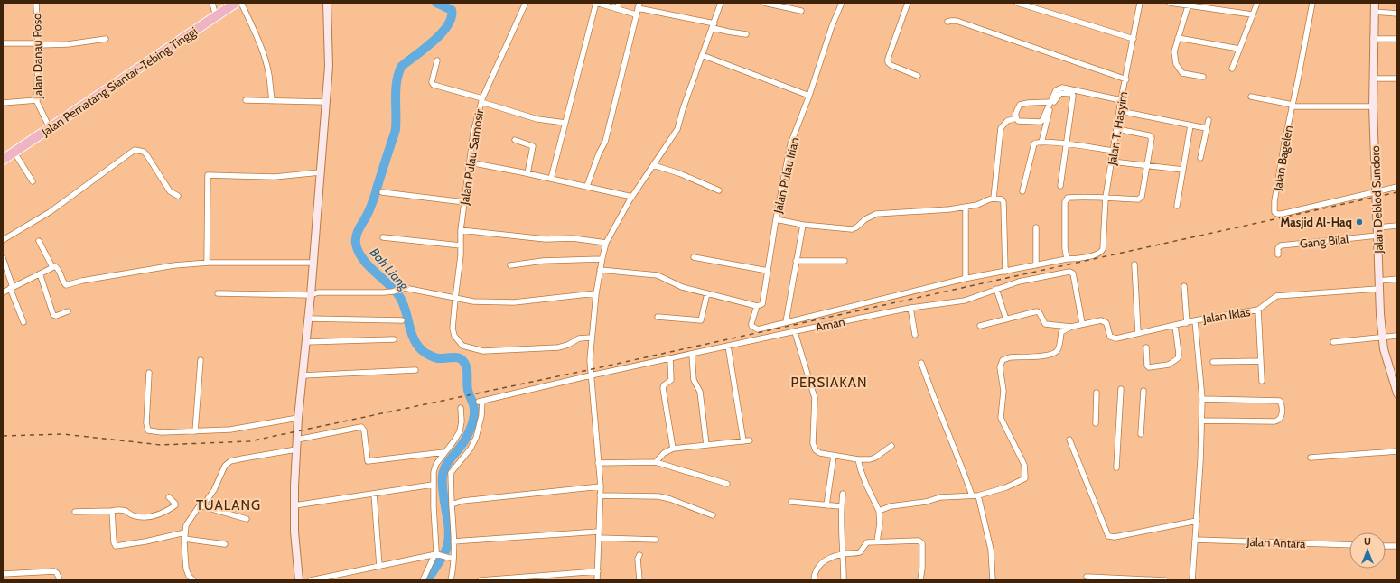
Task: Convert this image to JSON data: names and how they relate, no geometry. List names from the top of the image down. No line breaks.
{"streets":{"highway":["Jalan Pematang Siantar–Tebing Tinggi"],"street":["Jalan Danau Poso","Jalan T. Hasyim","Jalan Pulau Samosir","Jalan Bagelen","Jalan Pulau Irian","Jalan Deblod Sundoro","Gang Bilal","Jalan Iklas","Aman","Jalan Antara"]},"crossings":[["Jalan Danau Poso","Jalan Pematang Siantar–Tebing Tinggi"],["Jalan Bagelen","Jalan Deblod Sundoro"],["Jalan Deblod Sundoro","Gang Bilal"],["Jalan Deblod Sundoro","Jalan Iklas"],["Jalan Iklas","Aman"]],"districts":["PERSIAKAN","TUALANG"],"water":["Bah Liang"],"places":["Masjid Al-Haq"],"north":"top"}
